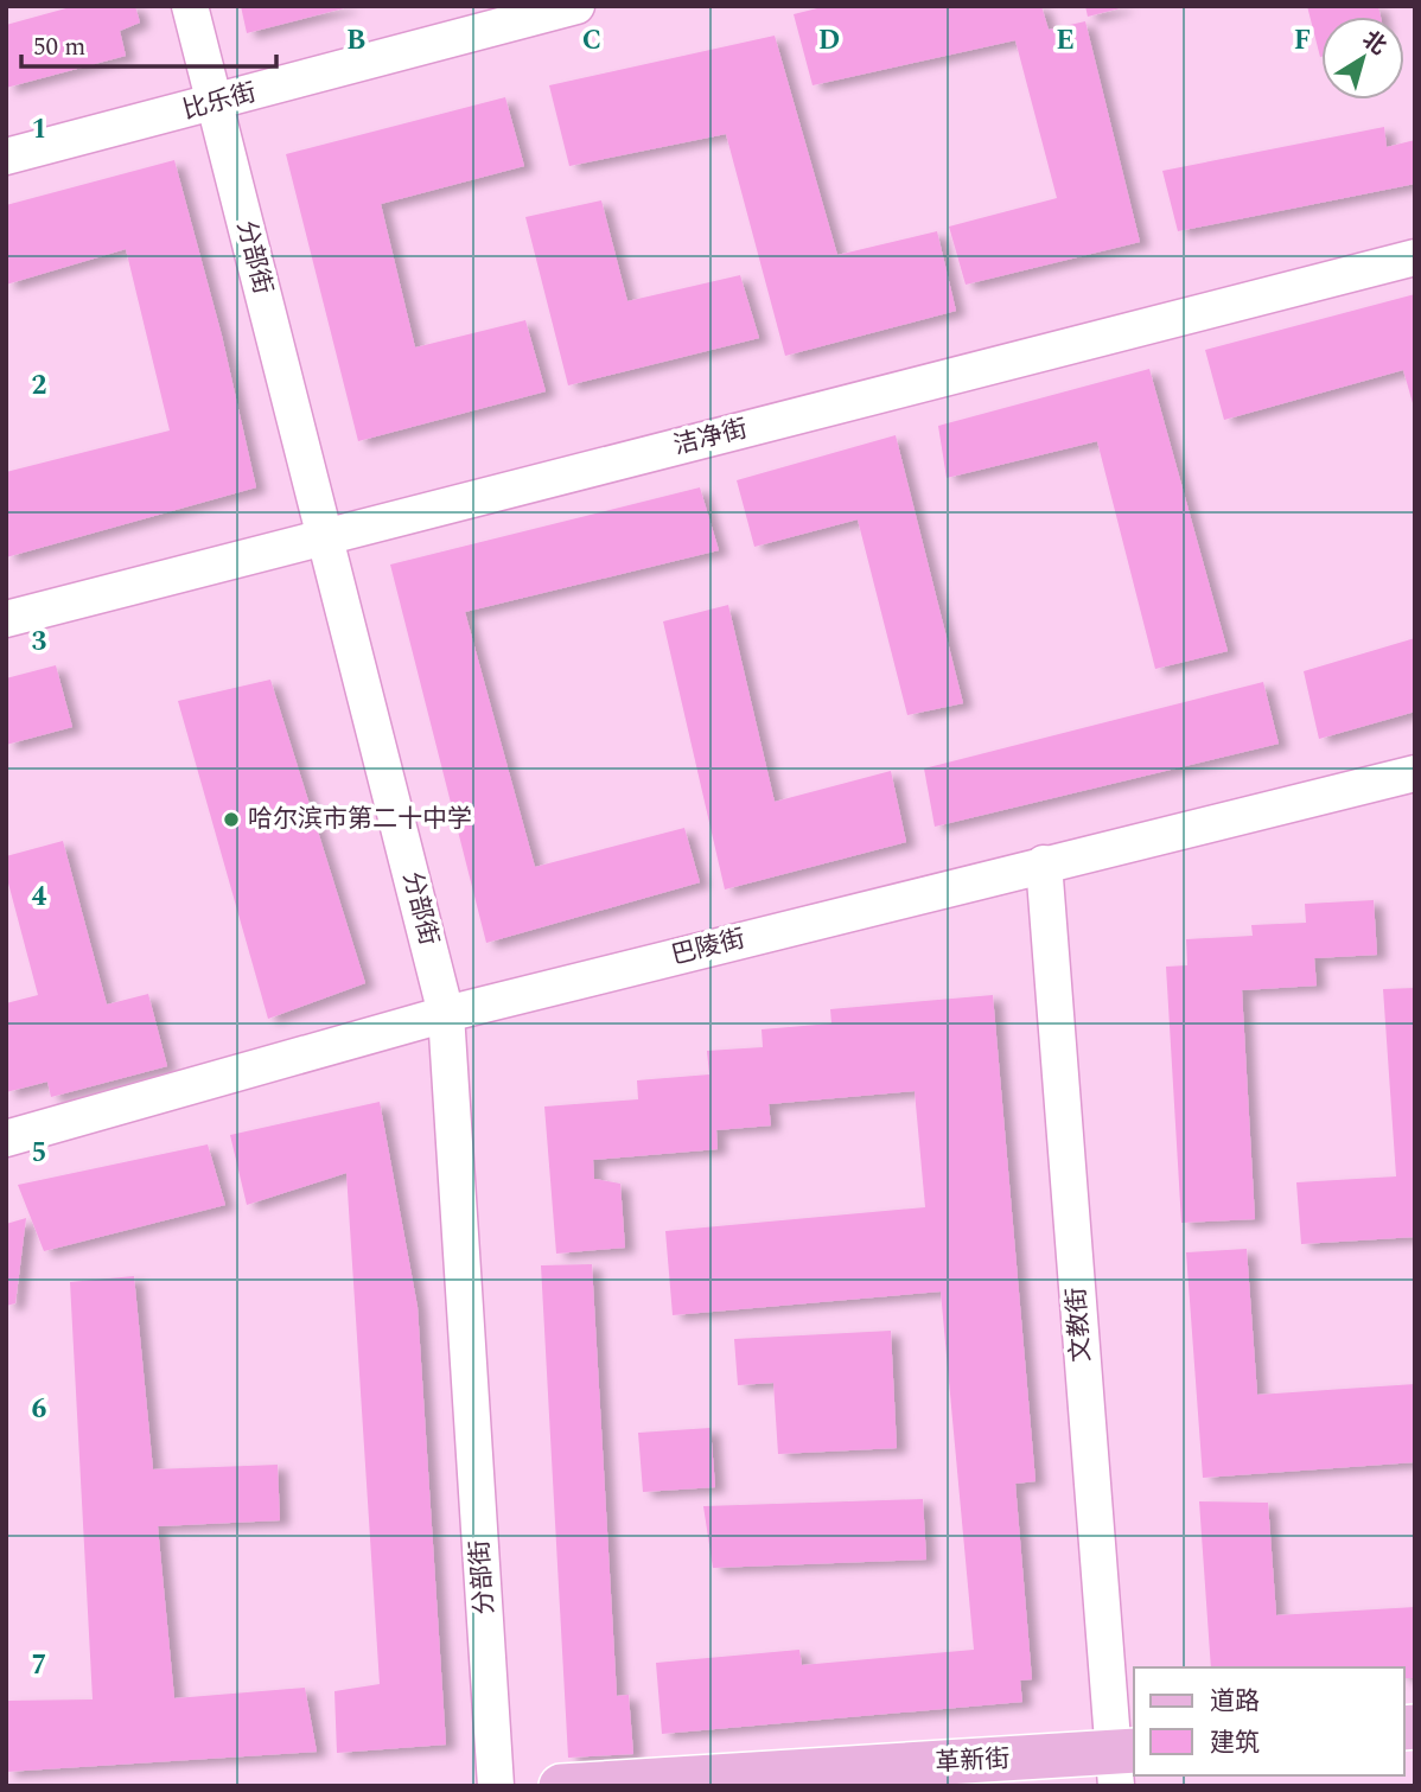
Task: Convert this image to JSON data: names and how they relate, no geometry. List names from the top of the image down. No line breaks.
{"streets":{"main road":["革新街"],"street":["比乐街","分部街","洁净街","巴陵街","文教街"]},"crossings":[["比乐街","分部街"],["分部街","洁净街"],["分部街","巴陵街"],["巴陵街","文教街"],["文教街","革新街"]],"places":["哈尔滨市第二十中学"],"legend":["道路","建筑"],"scale_bar":"50 m","north":"top right","grid":{"columns":["B","C","D","E","F"],"rows":["1","2","3","4","5","6","7"]}}
